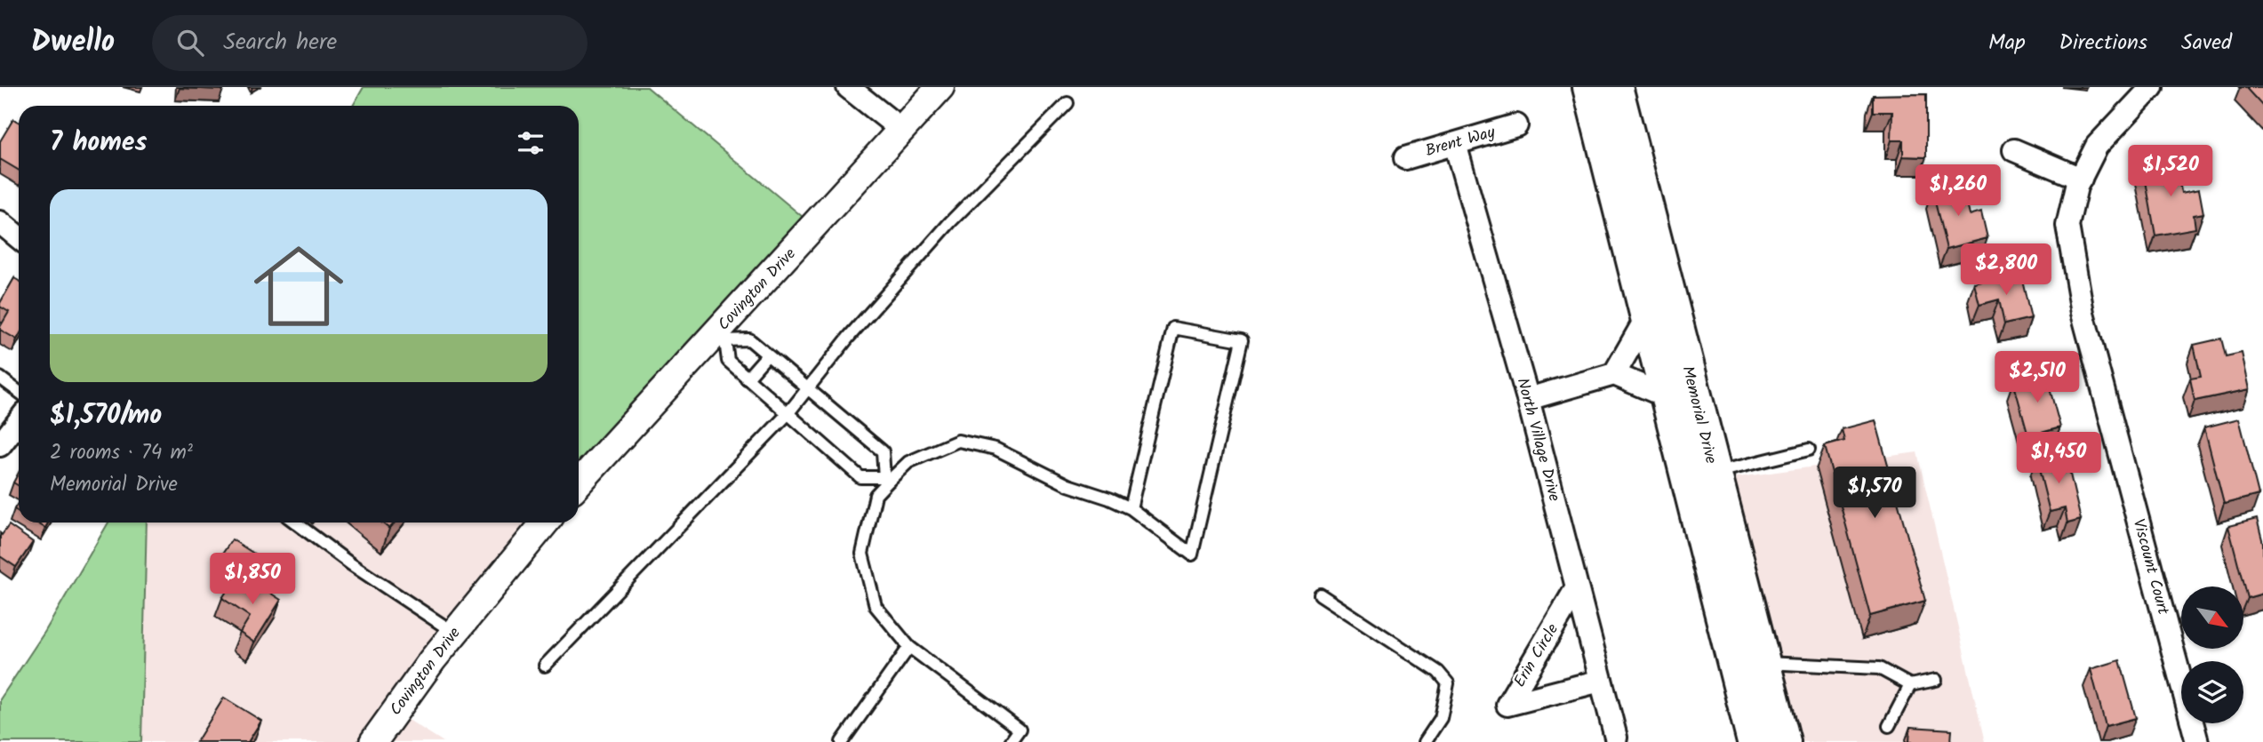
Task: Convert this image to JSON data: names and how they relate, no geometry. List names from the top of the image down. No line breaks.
{"streets":{"main road":["Memorial Drive"],"street":["Brent Way","Covington Drive","North Village Drive","Viscount Court","Erin Circle"]},"crossings":[["Brent Way","North Village Drive"],["North Village Drive","Erin Circle"]],"north":"bottom right","page":{"header":"Dwello","search":"Search here","nav":["Map","Directions","Saved"],"heading":"7 homes","price":["$1,520","$1,260","$2,800","$2,510","$1,450","$1,570","$1,850"],"list":[{"name":"$1,570/mo","note":"2 rooms · 74 m² · Memorial Drive"}]}}
